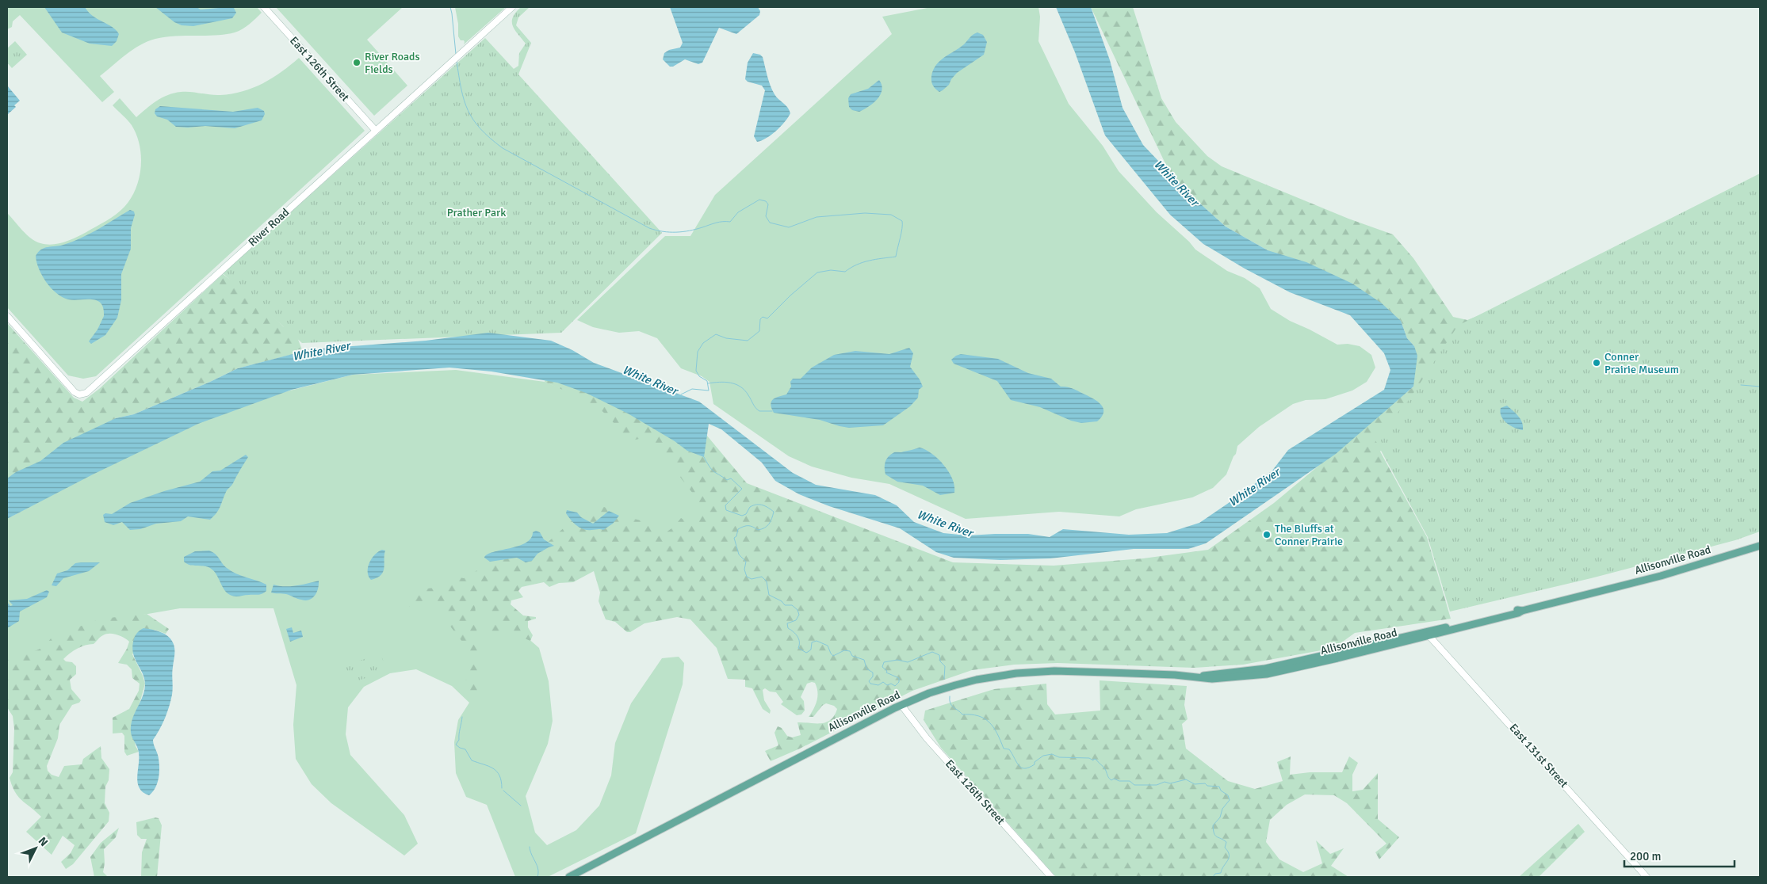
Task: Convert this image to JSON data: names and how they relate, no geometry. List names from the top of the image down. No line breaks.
{"streets":{"main road":["Allisonville Road"],"street":["East 126th Street","River Road","East 131st Street"]},"crossings":[["East 126th Street","River Road"],["East 126th Street","Allisonville Road"],["Allisonville Road","East 131st Street"]],"water":["White River"],"parks":["Prather Park"],"places":["River Roads Fields","Conner Prairie Museum","The Bluffs at Conner Prairie"],"scale_bar":"200 m","north":"top right"}
